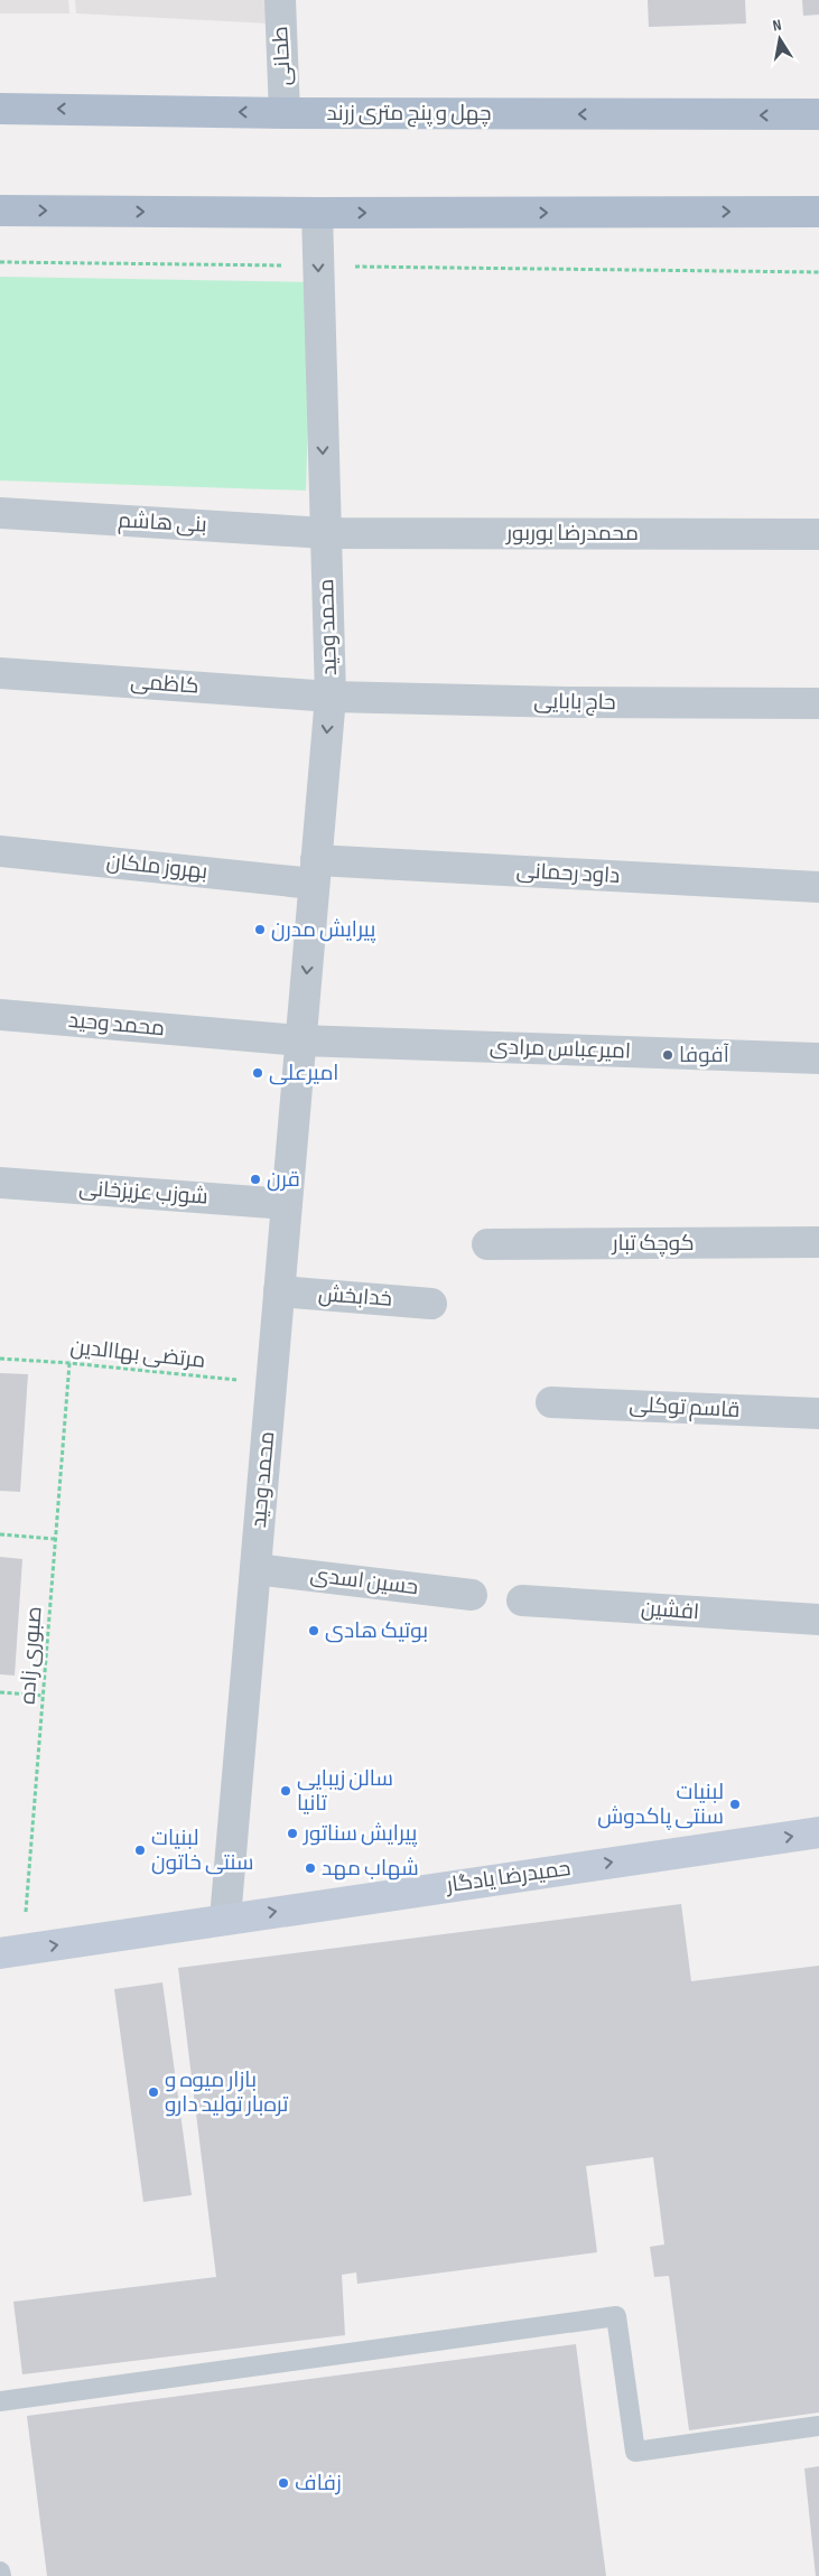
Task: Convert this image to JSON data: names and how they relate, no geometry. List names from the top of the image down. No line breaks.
{"streets":{"main road":["چهل و پنج متری زرند"],"street":["طحانی","بنی هاشم","محمدرضا بوربور","محمد وحید","کاظمی","حاج بابایی","بهروز ملکان","داود رحمانی","امیرعباس مرادی","شوزب عزیزخانی","کوچک تبار","خدابخش","قاسم توکلی","حسین اسدی","افشین","حمیدرضا یادگار"],"path":["مرتضی بهاالدین","صبوری زاده"]},"crossings":[["طحانی","چهل و پنج متری زرند"],["بنی هاشم","محمدرضا بوربور"],["بنی هاشم","محمد وحید"],["محمدرضا بوربور","محمد وحید"],["محمد وحید","کاظمی"],["محمد وحید","حاج بابایی"],["محمد وحید","بهروز ملکان"],["محمد وحید","داود رحمانی"],["محمد وحید","امیرعباس مرادی"],["محمد وحید","شوزب عزیزخانی"],["محمد وحید","خدابخش"],["محمد وحید","مرتضی بهاالدین"],["محمد وحید","حسین اسدی"],["محمد وحید","حمیدرضا یادگار"],["کاظمی","حاج بابایی"],["بهروز ملکان","داود رحمانی"],["مرتضی بهاالدین","صبوری زاده"],["صبوری زاده","حمیدرضا یادگار"]],"one_way":["حمیدرضا یادگار"],"places":["پیرایش مدرن","آفوفا","امیرعلی","قرن","بوتیک هادی","سالن زیبایی تانیا","لبنیات سنتی پاکدوش","پیرایش سناتور","لبنیات سنتی خاتون","شهاب مهد","بازار میوه و تره‌بار تولید دارو","زفاف"],"north":"top"}
